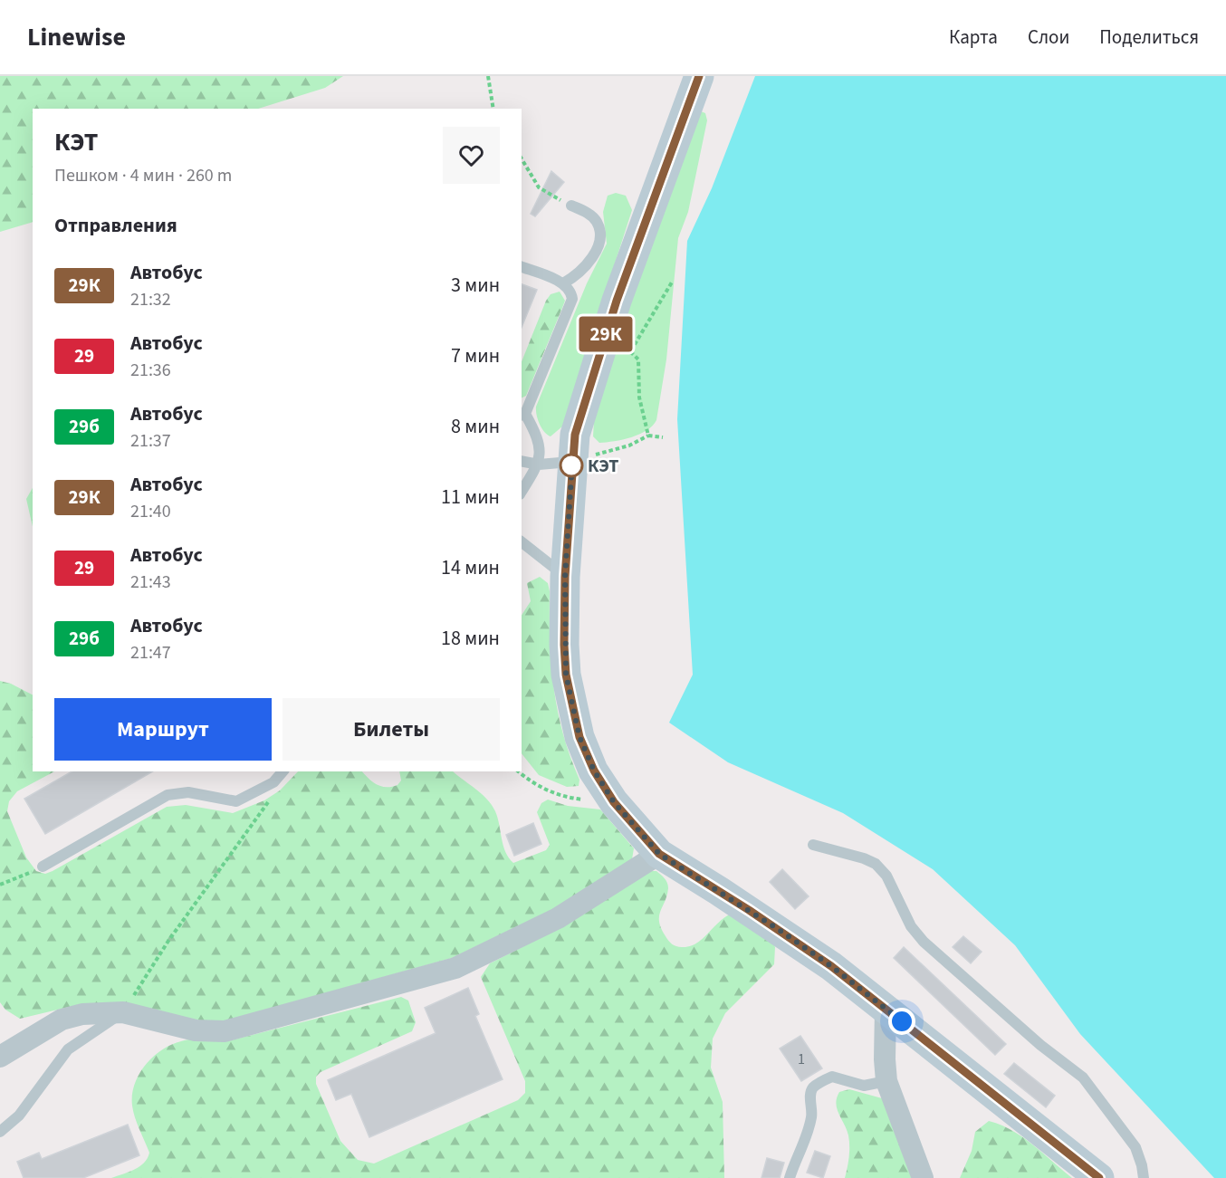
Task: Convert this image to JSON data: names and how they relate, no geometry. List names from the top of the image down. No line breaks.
{"places":["КЭТ"],"lines":["bus line 29К"],"house_numbers":["1"],"page":{"header":"Linewise","nav":["Карта","Слои","Поделиться"],"on_map":"29К","heading":[["КЭТ","Пешком · 4 мин · 260 m"],"Отправления"],"list":[{"mark":"29К","name":"Автобус","note":"21:32","value":"3 мин"},{"mark":"29","name":"Автобус","note":"21:36","value":"7 мин"},{"mark":"29б","name":"Автобус","note":"21:37","value":"8 мин"},{"mark":"29К","name":"Автобус","note":"21:40","value":"11 мин"},{"mark":"29","name":"Автобус","note":"21:43","value":"14 мин"},{"mark":"29б","name":"Автобус","note":"21:47","value":"18 мин"}],"buttons":["Маршрут","Билеты"]}}
